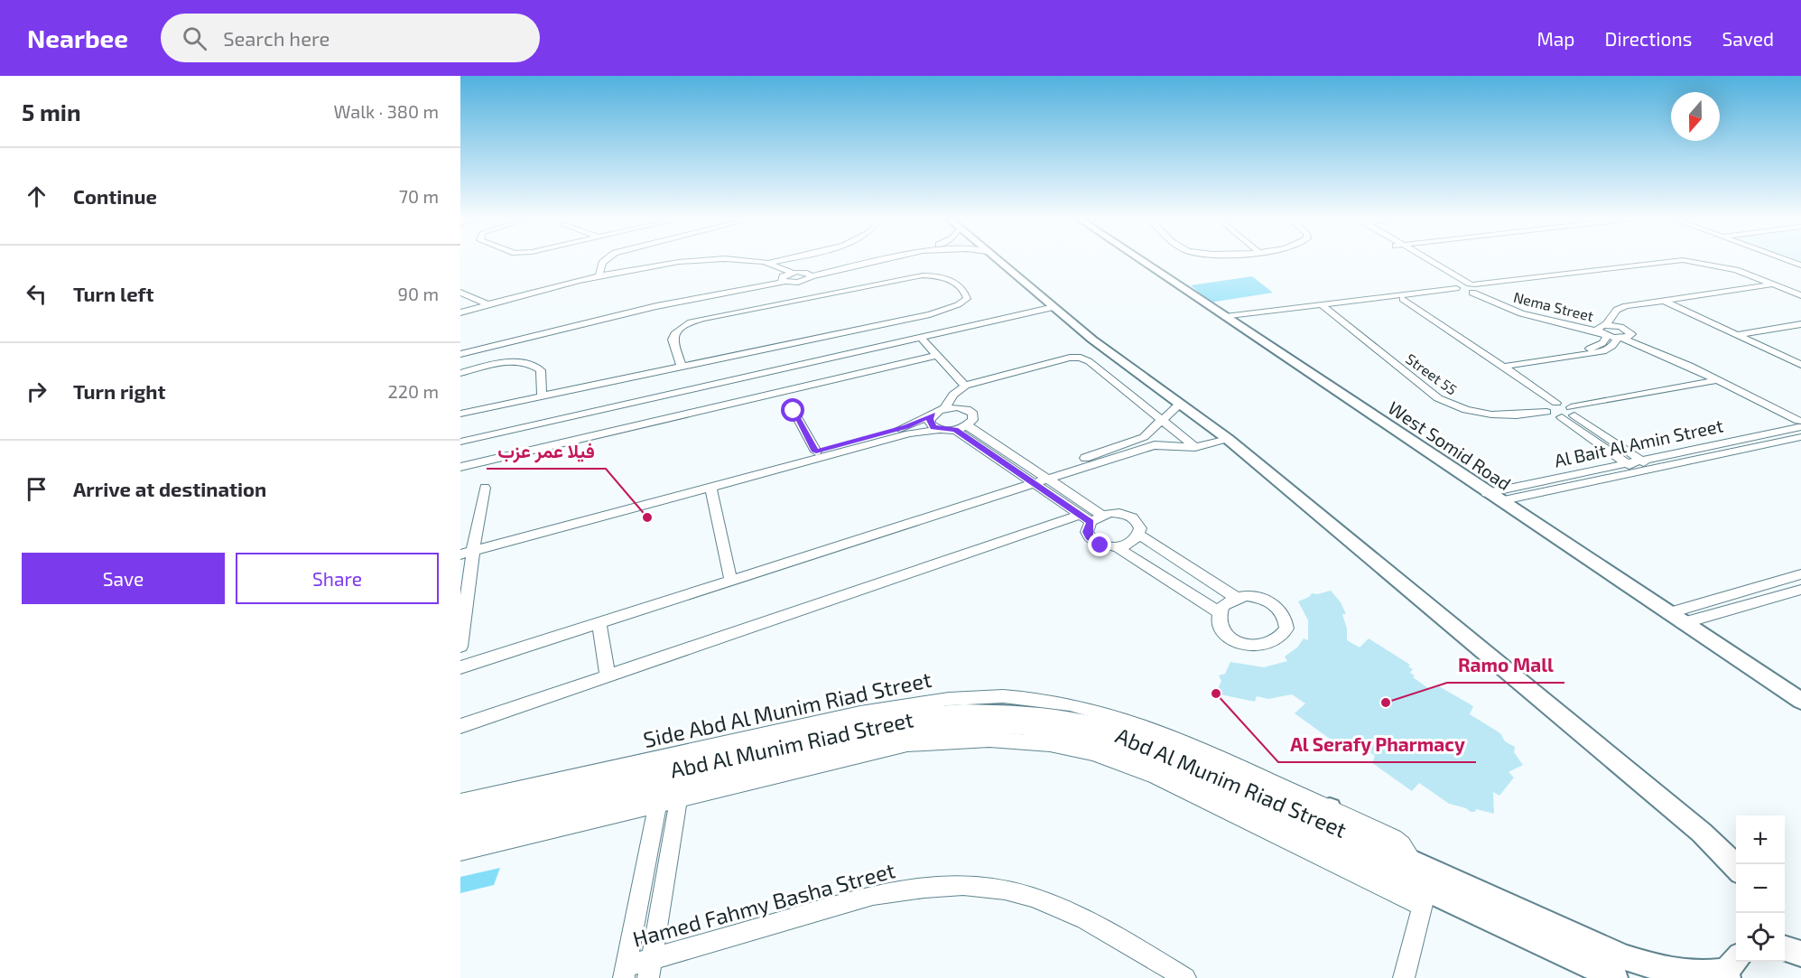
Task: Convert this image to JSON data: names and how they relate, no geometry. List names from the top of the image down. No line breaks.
{"streets":{"street":["Nema Street","Street 55","Al Bait Al Amin Street","West Somid Road","Side Abd Al Munim Riad Street","Abd Al Munim Riad Street","Hamed Fahmy Basha Street"]},"crossings":[["Al Bait Al Amin Street","West Somid Road"],["Side Abd Al Munim Riad Street","Abd Al Munim Riad Street"]],"places":["فيلا عمر عزب","Al Serafy Pharmacy","Ramo Mall"],"north":"bottom","page":{"header":"Nearbee","search":"Search here","nav":["Map","Directions","Saved"],"heading":["5 min","Walk · 380 m"],"list":[["Continue","70 m"],["Turn left","90 m"],["Turn right","220 m"],"Arrive at destination"],"buttons":["Save","Share"],"map_buttons":["+","−"]}}
